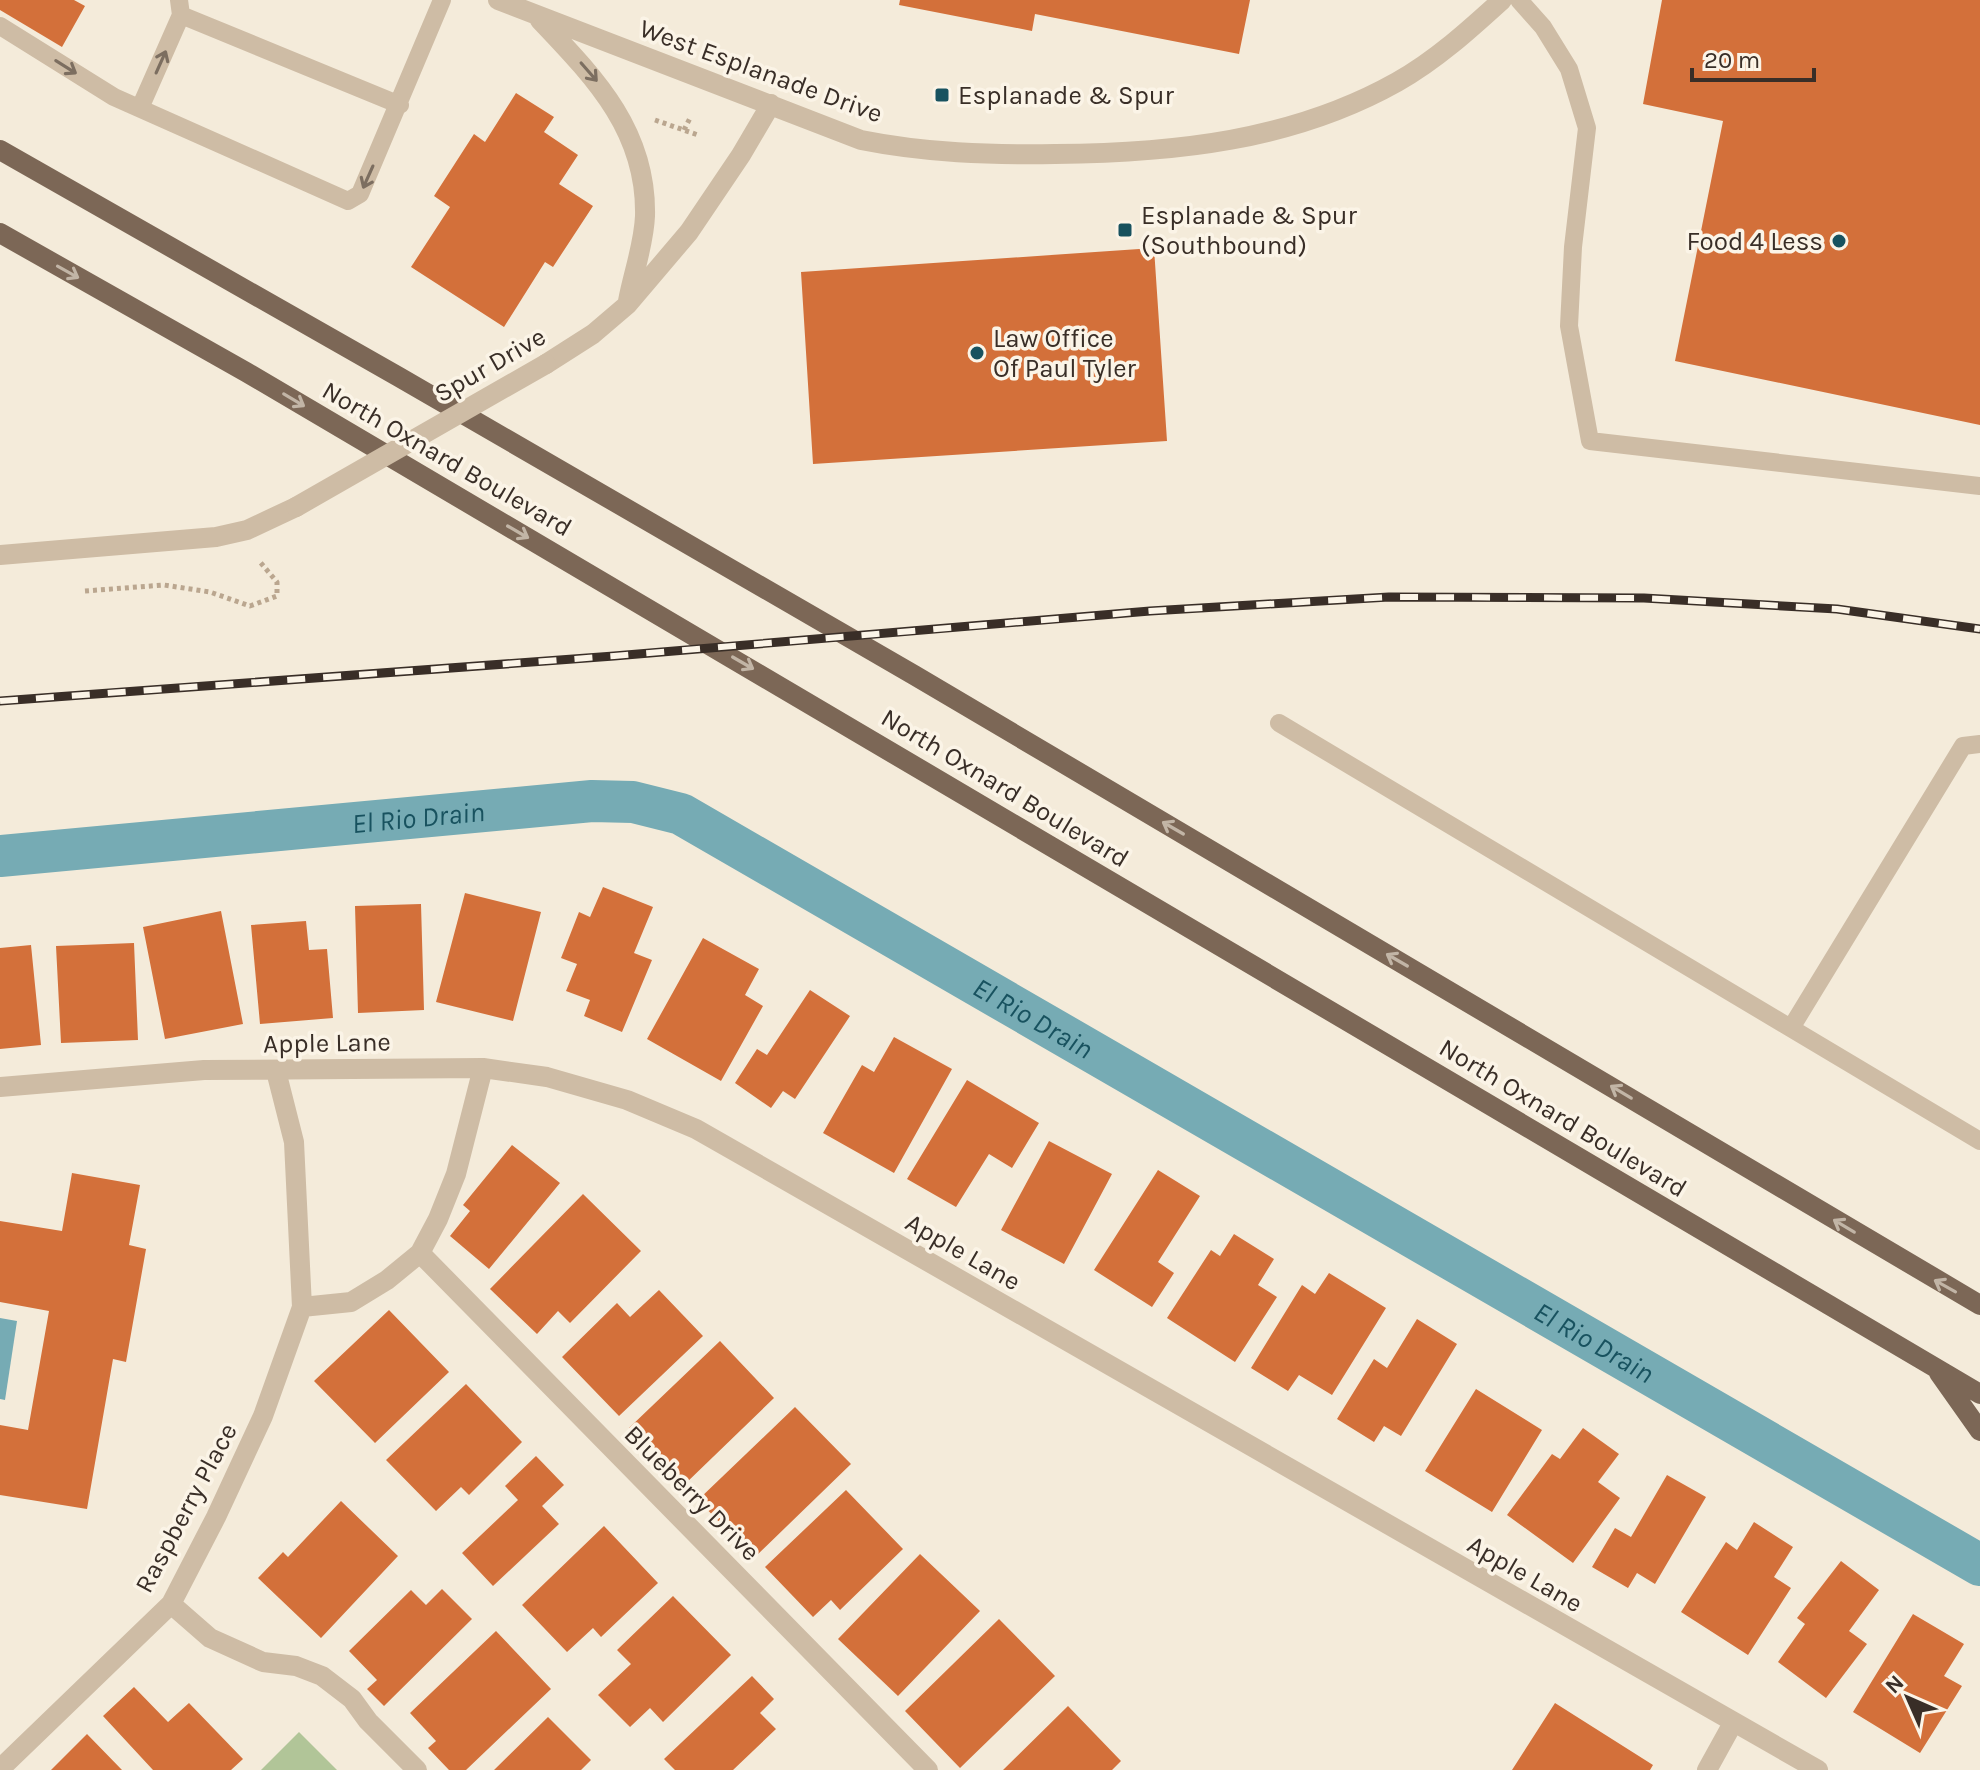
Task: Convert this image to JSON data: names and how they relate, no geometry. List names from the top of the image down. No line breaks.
{"streets":{"main road":["North Oxnard Boulevard"],"street":["West Esplanade Drive","Spur Drive","Apple Lane","Blueberry Drive","Raspberry Place"]},"crossings":[["West Esplanade Drive","Spur Drive"],["Apple Lane","Raspberry Place"]],"water":["El Rio Drain"],"places":{"transit":["Esplanade & Spur","Esplanade & Spur (Southbound)"],"other":["Food 4 Less","Law Office Of Paul Tyler"]},"scale_bar":"20 m","north":"top left"}
